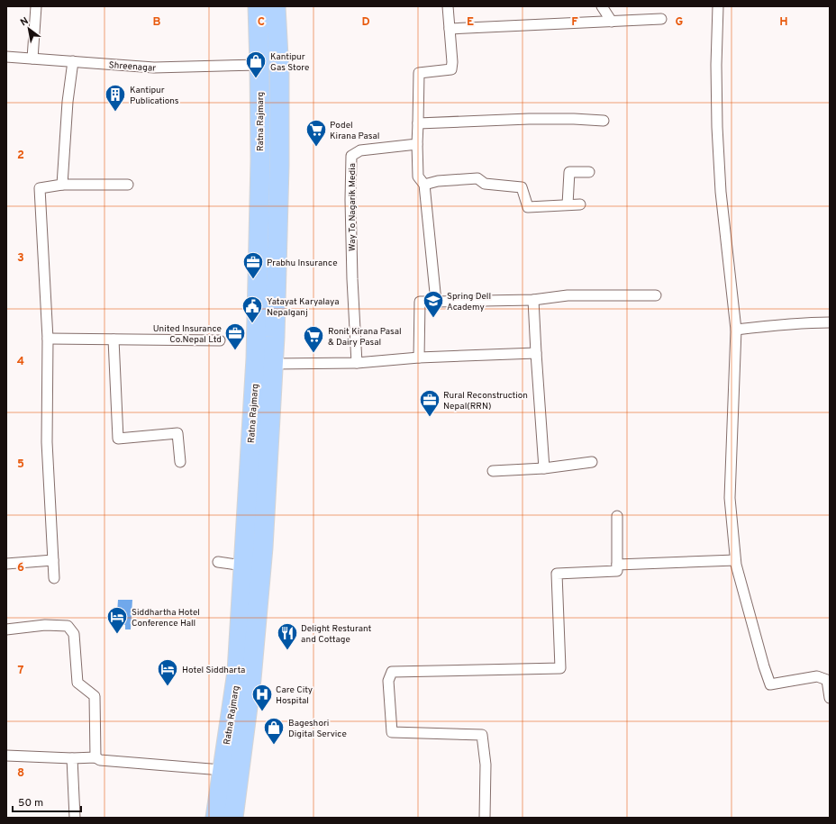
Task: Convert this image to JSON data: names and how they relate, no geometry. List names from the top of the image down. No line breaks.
{"streets":{"highway":["Ratna Rajmarg"],"street":["Shreenagar","Way To Nagarik Media"]},"crossings":[["Shreenagar","Ratna Rajmarg"]],"places":{"shop":["Kantipur Gas Store","Bageshori Digital Service"],"building":["Kantipur Publications"],"supermarket":["Podel Kirana Pasal","Ronit Kirana Pasal & Dairy Pasal"],"office":["Prabhu Insurance","United Insurance Co.Nepal Ltd","Rural Reconstruction Nepal(RRN)"],"school or university":["Spring Dell Academy"],"public building":["Yatayat Karyalaya Nepalganj"],"hotel":["Siddhartha Hotel Conference Hall","Hotel Siddharta"],"restaurant":["Delight Resturant and Cottage"],"hospital":["Care City Hospital"]},"scale_bar":"50 m","north":"top left","grid":{"columns":["B","C","D","E","F","G","H"],"rows":["2","3","4","5","6","7","8"]}}
